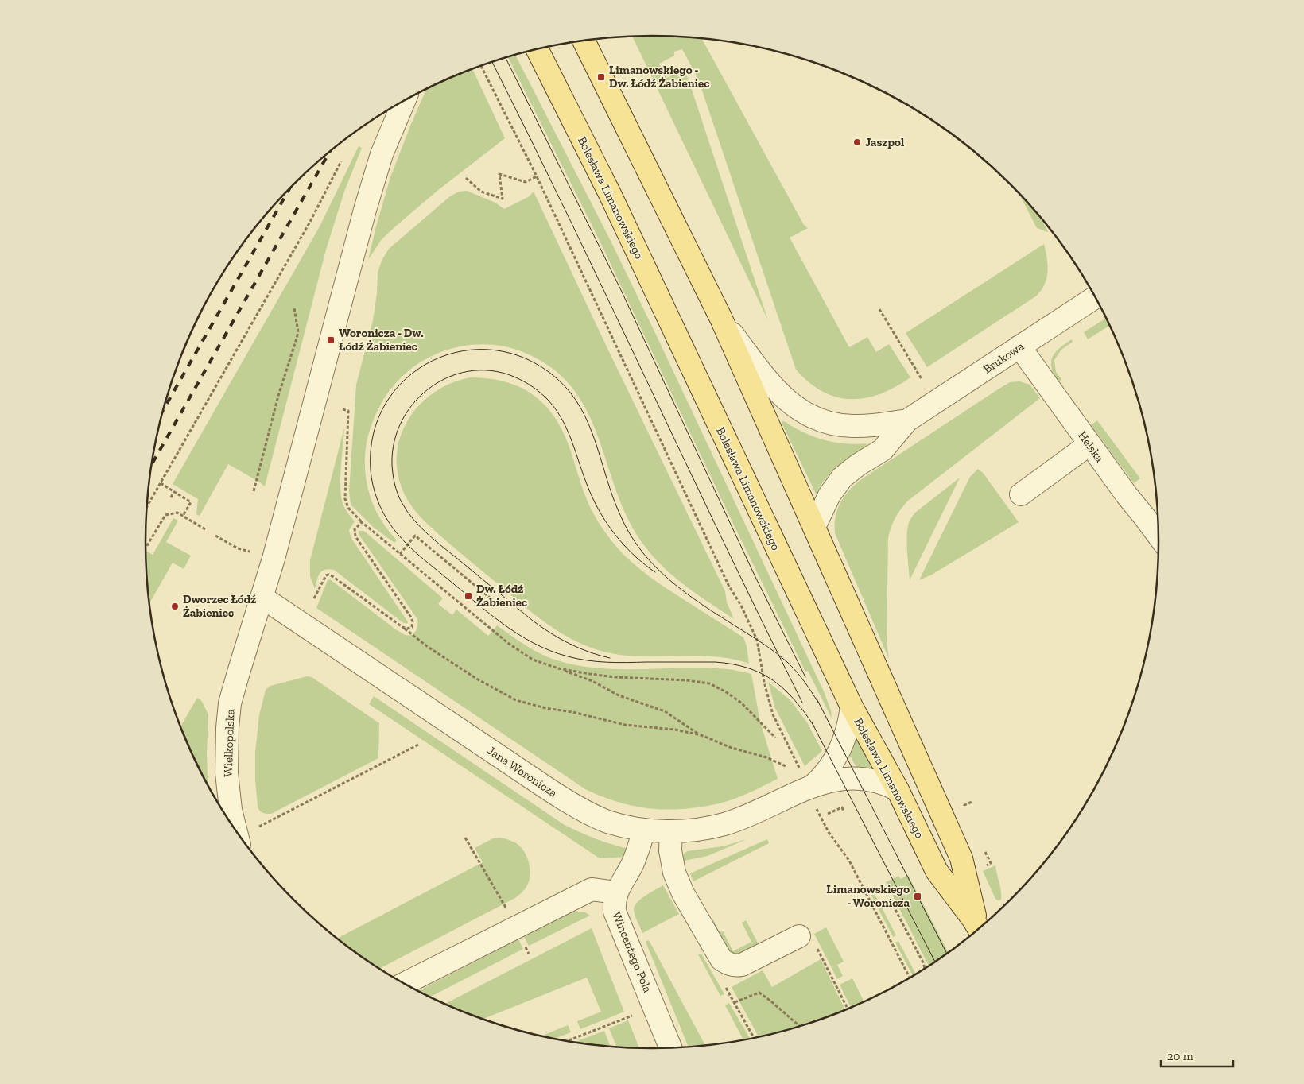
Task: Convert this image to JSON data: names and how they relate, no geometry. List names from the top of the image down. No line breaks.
{"streets":{"main road":["Bolesława Limanowskiego"],"street":["Brukowa","Helska","Wielkopolska","Jana Woronicza","Wincentego Pola"]},"crossings":[["Brukowa","Helska"],["Wielkopolska","Jana Woronicza"],["Jana Woronicza","Wincentego Pola"]],"places":{"transit":["Limanowskiego - Dw. Łódź Żabieniec","Woronicza - Dw. Łódź Żabieniec","Dw. Łódź Żabieniec","Limanowskiego - Woronicza"],"other":["Jaszpol","Dworzec Łódź Żabieniec"]},"scale_bar":"20 m"}
